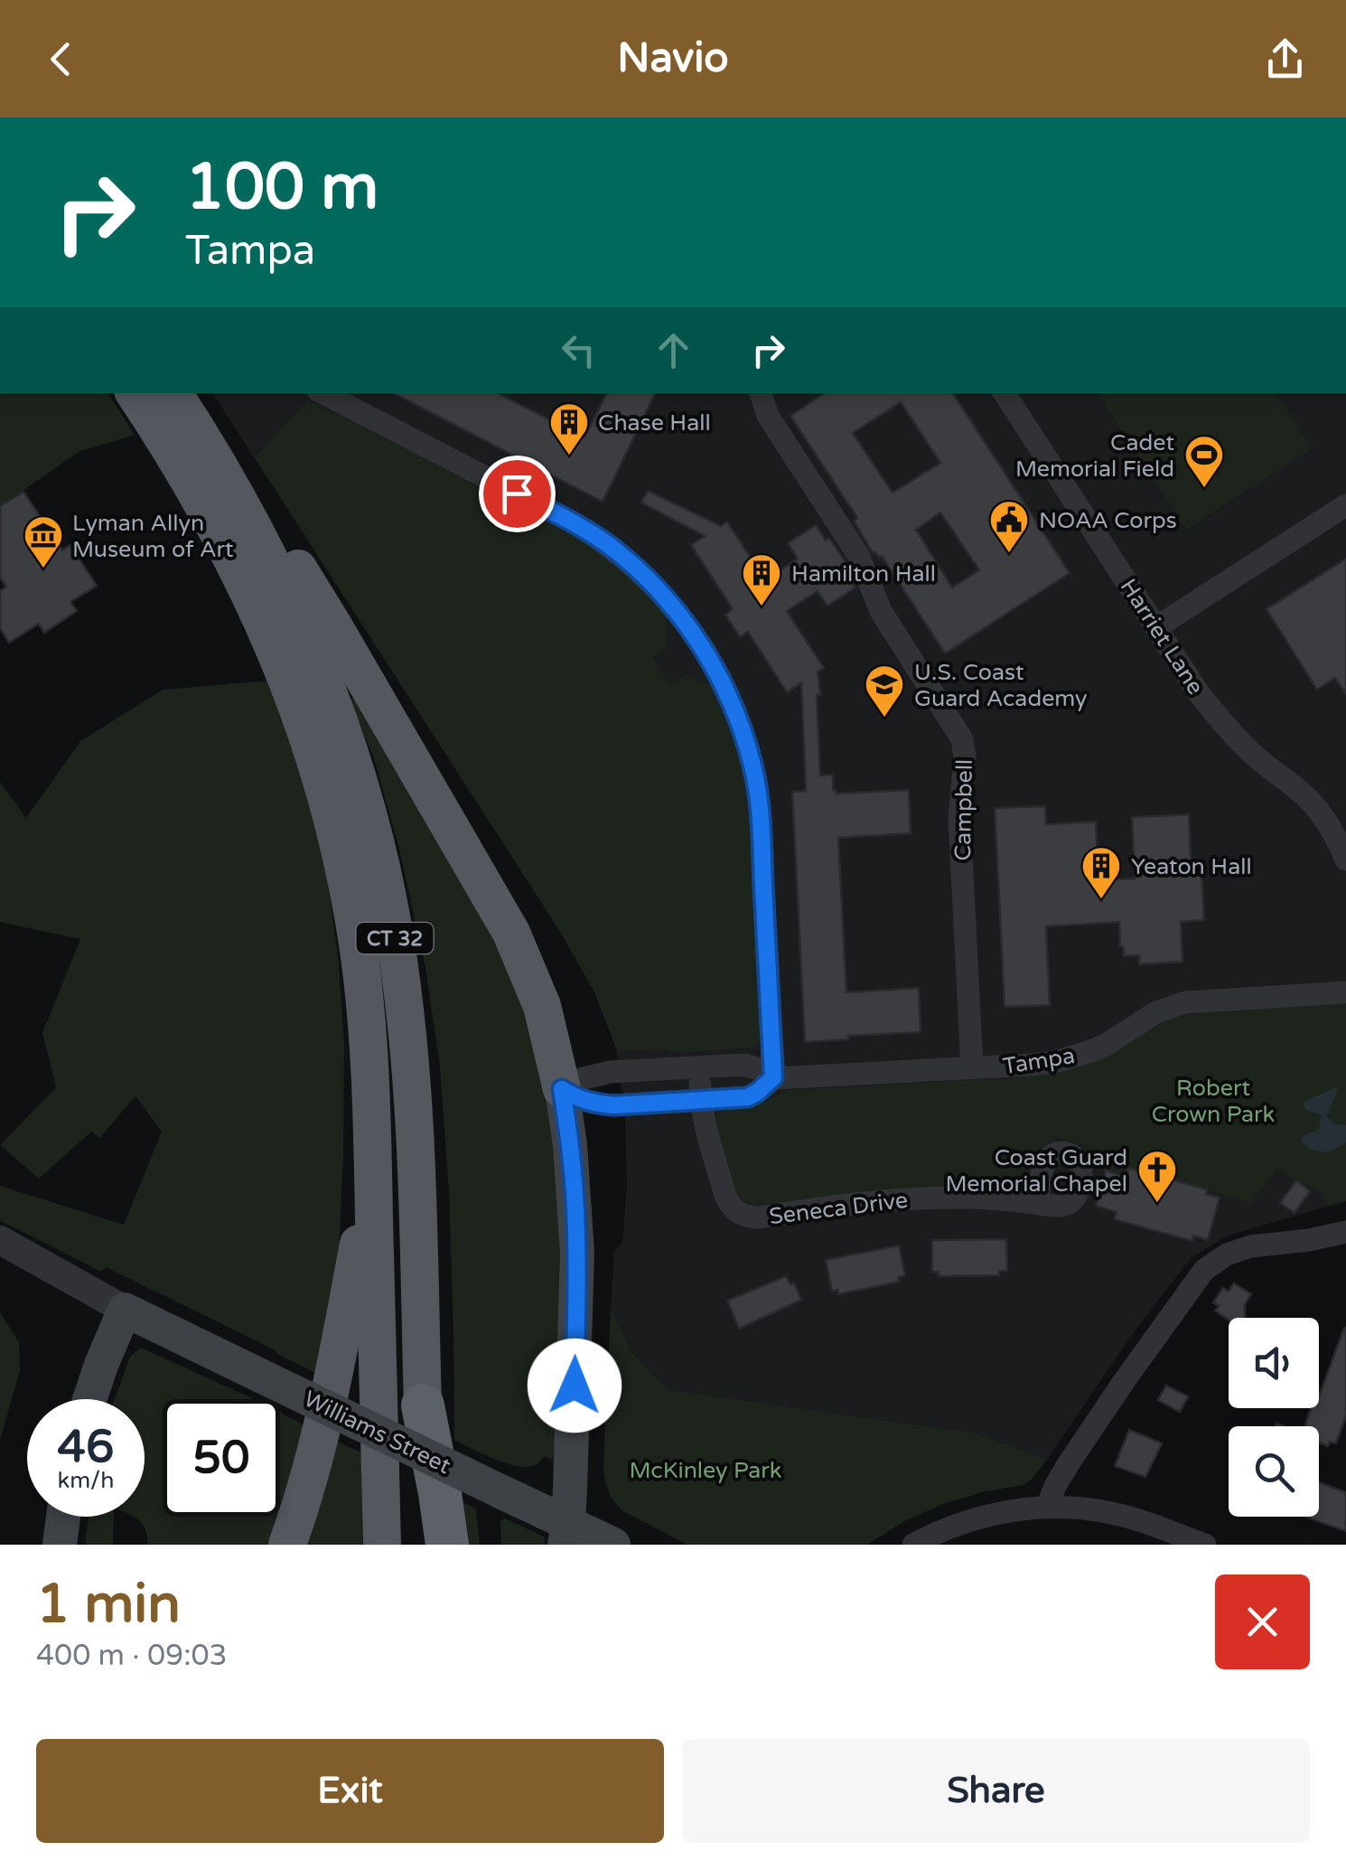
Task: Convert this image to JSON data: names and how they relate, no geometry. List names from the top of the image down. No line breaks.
{"streets":{"highway":["CT 32"],"main road":["Williams Street"],"street":["Harriet Lane","Campbell","Tampa","Seneca Drive"]},"crossings":[["Campbell","Tampa"],["Tampa","Seneca Drive"]],"parks":["Robert Crown Park","McKinley Park"],"places":{"building":["Chase Hall","Hamilton Hall","Yeaton Hall"],"sports":["Cadet Memorial Field"],"public building":["NOAA Corps"],"museum":["Lyman Allyn Museum of Art"],"school or university":["U.S. Coast Guard Academy"],"church":["Coast Guard Memorial Chapel"]},"page":{"header":"Navio","turn":["100 m","Tampa"],"speed":"46 km/h","limit":"50","heading":["1 min","400 m · 09:03"],"buttons":["Exit","Share"]}}
